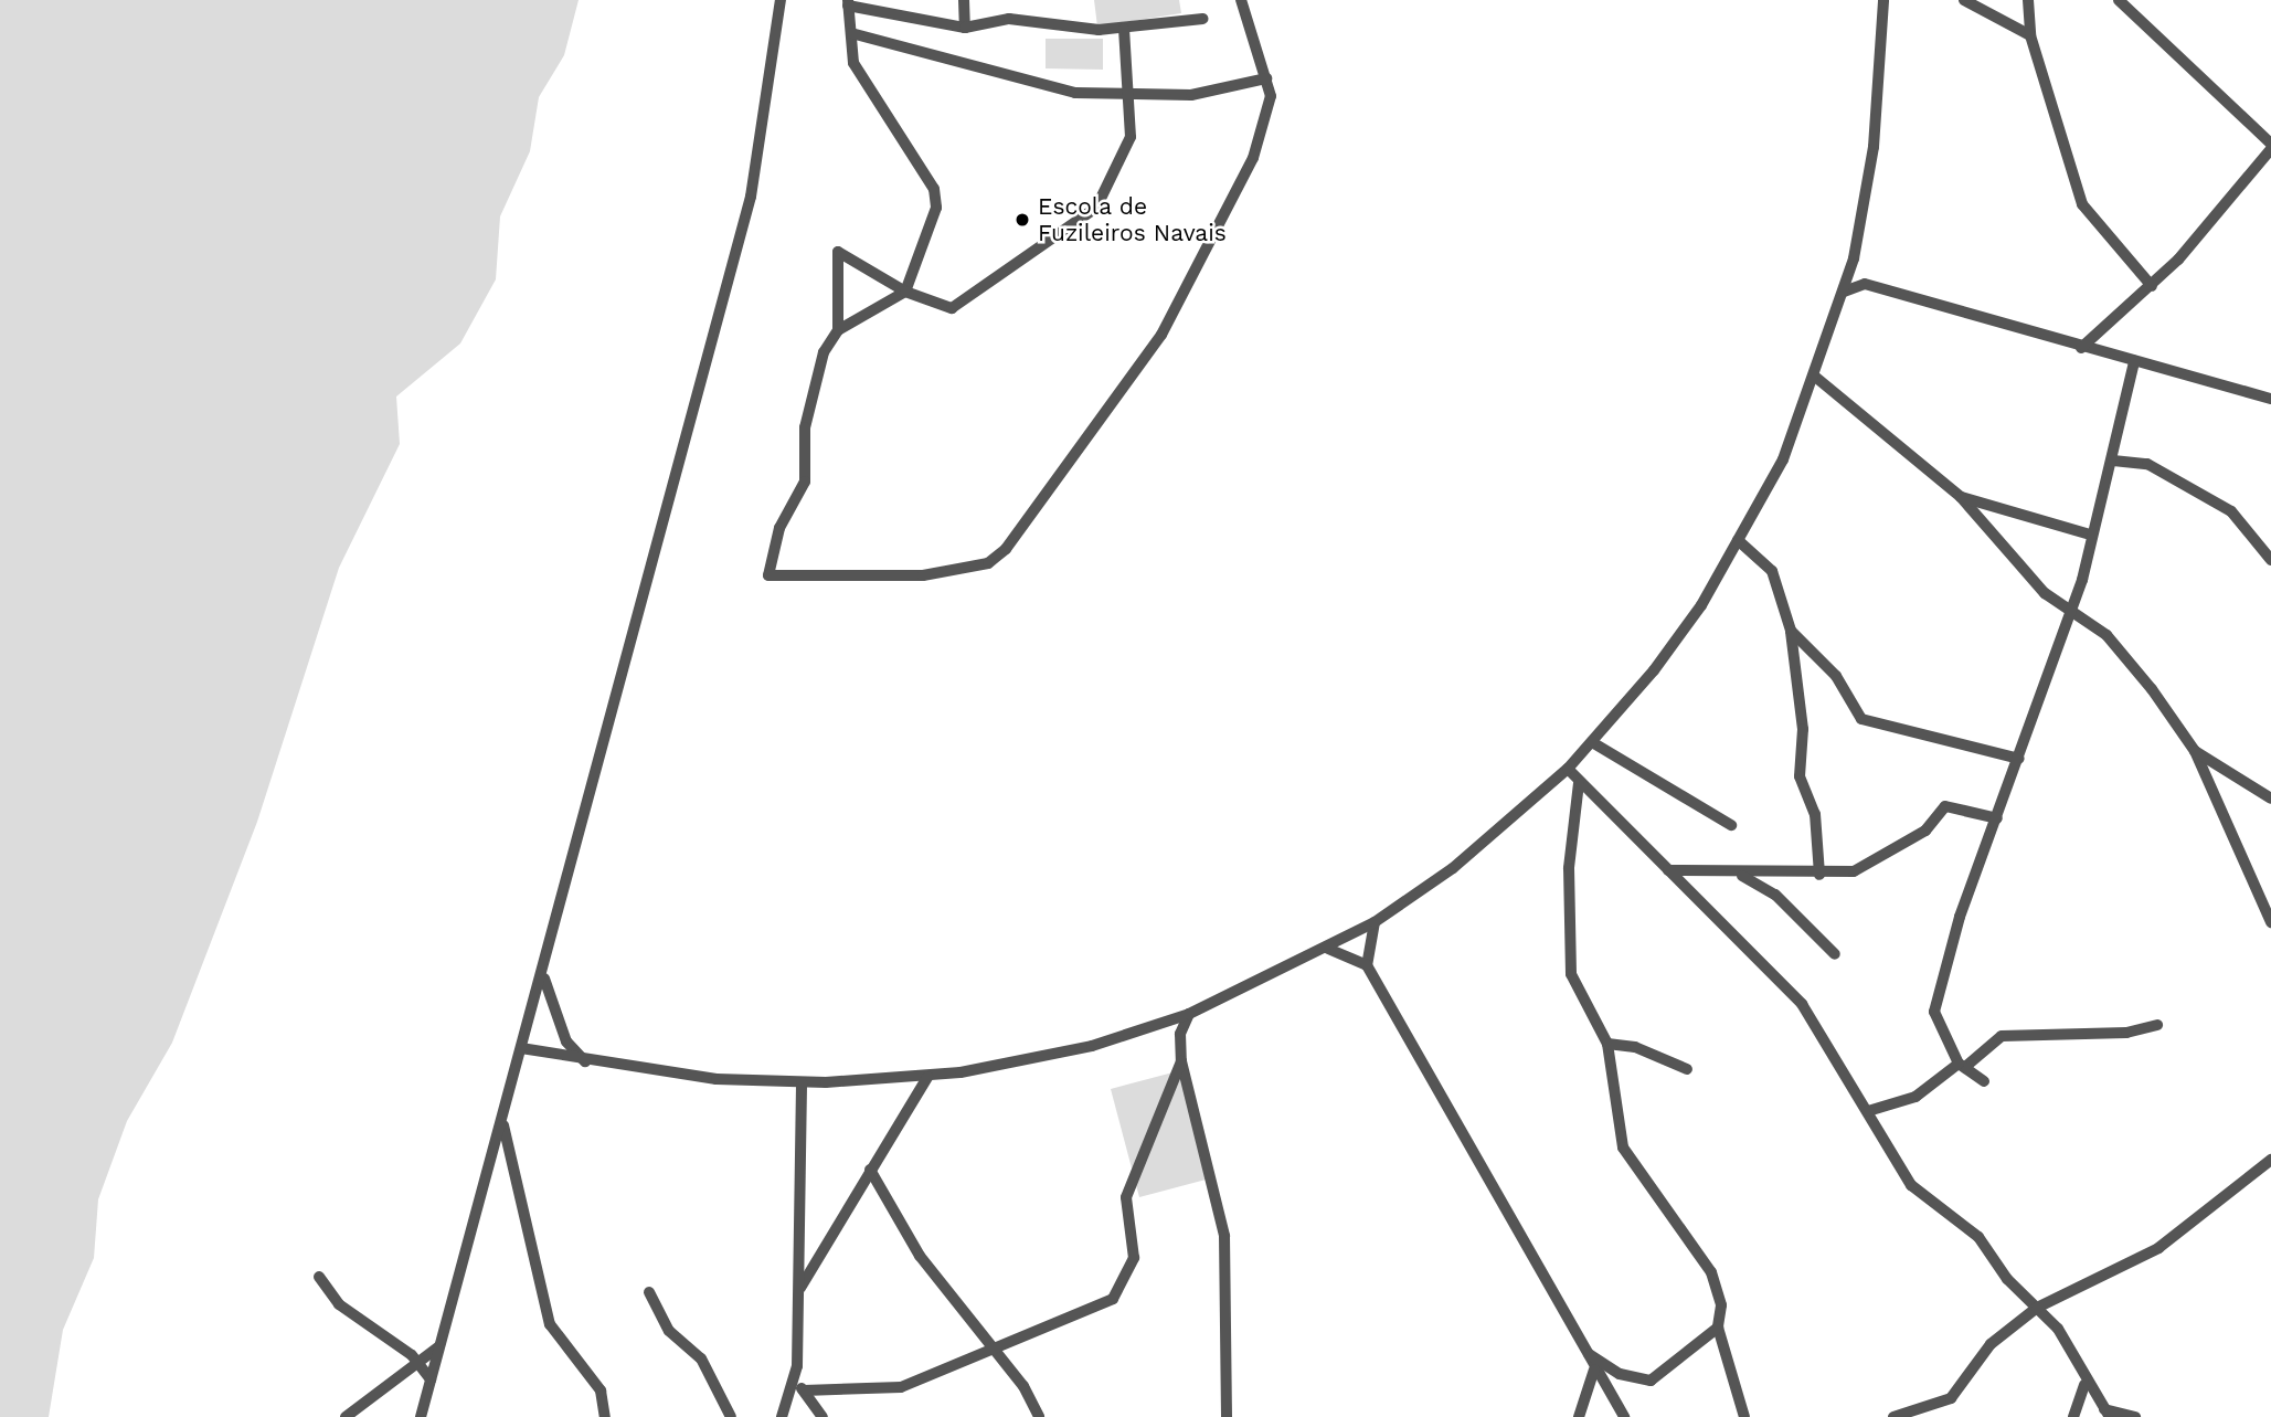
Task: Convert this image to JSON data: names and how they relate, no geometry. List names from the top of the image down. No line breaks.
{"places":["Escola de Fuzileiros Navais"]}
